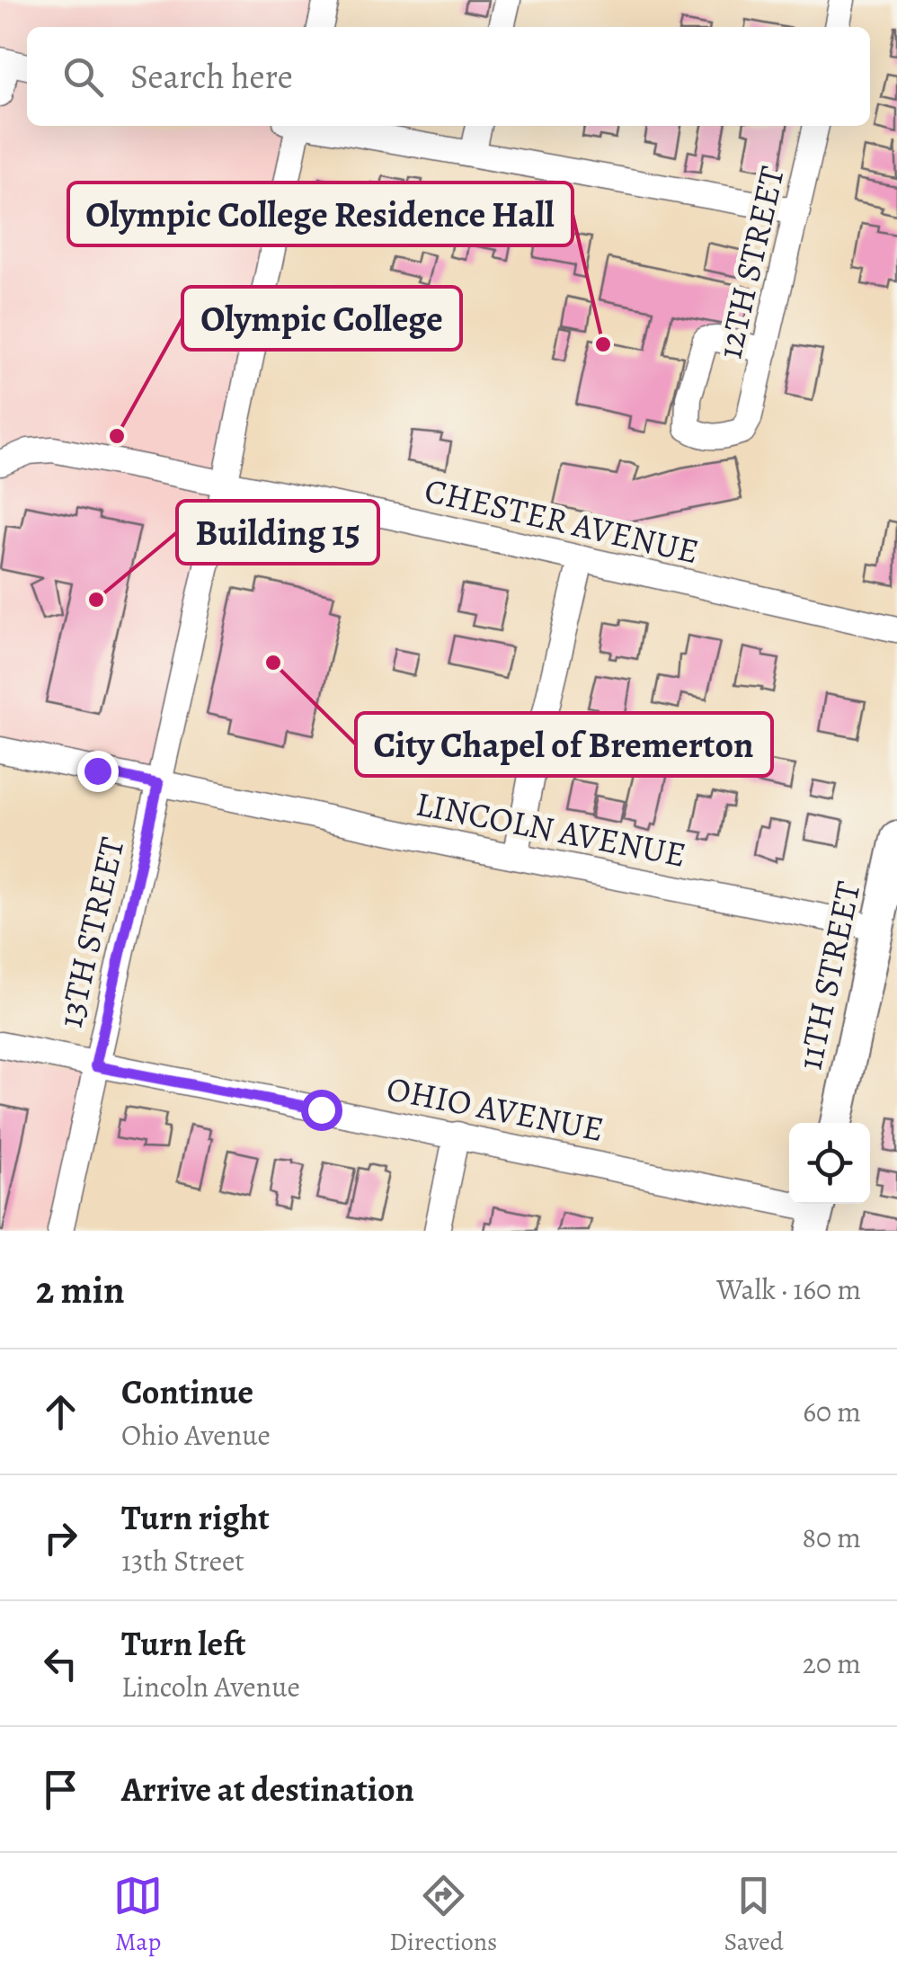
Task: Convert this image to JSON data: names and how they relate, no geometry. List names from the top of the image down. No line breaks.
{"streets":{"main road":["11TH STREET"],"street":["12TH STREET","CHESTER AVENUE","LINCOLN AVENUE","13TH STREET","OHIO AVENUE"]},"crossings":[["CHESTER AVENUE","13TH STREET"],["LINCOLN AVENUE","13TH STREET"],["LINCOLN AVENUE","11TH STREET"],["13TH STREET","OHIO AVENUE"]],"places":["Olympic College Residence Hall","Olympic College","Building 15","City Chapel of Bremerton"],"page":{"search":"Search here","heading":["2 min","Walk · 160 m"],"list":[["Continue","Ohio Avenue","60 m"],["Turn right","13th Street","80 m"],["Turn left","Lincoln Avenue","20 m"],"Arrive at destination"],"nav":["Map","Directions","Saved"]}}
